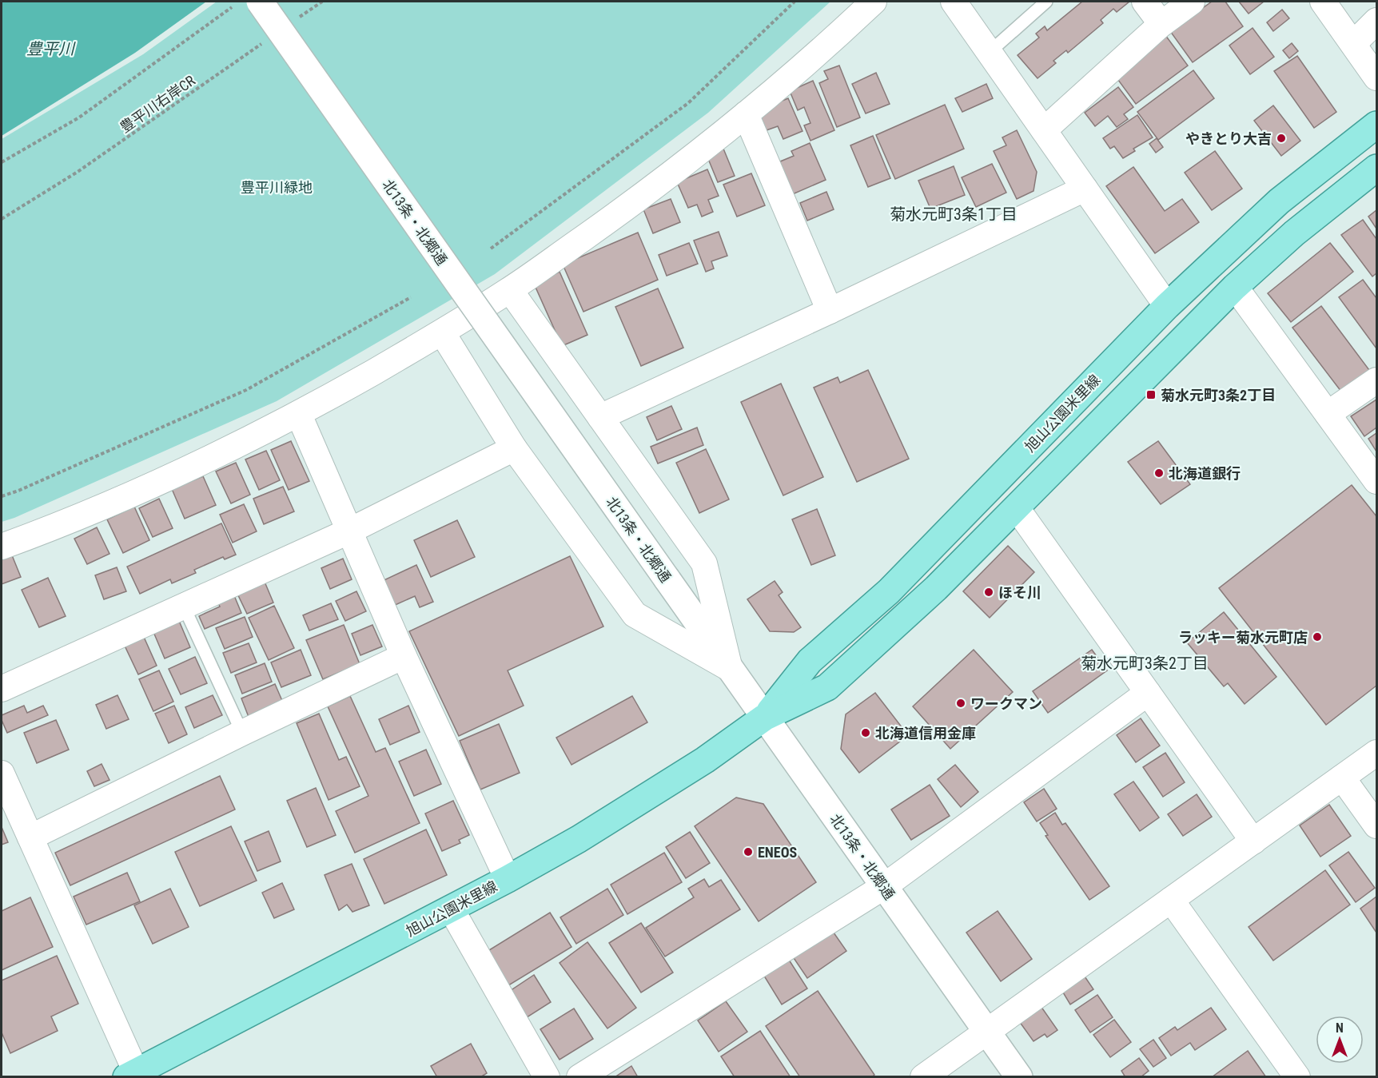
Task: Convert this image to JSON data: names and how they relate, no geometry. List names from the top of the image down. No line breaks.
{"streets":{"main road":["旭山公園米里線"],"street":["北13条・北郷通"],"path":["豊平川右岸CR"]},"crossings":[["北13条・北郷通","旭山公園米里線"]],"districts":["菊水元町3条1丁目","菊水元町3条2丁目"],"water":["豊平川"],"parks":["豊平川緑地"],"places":{"other":["やきとり大吉","北海道銀行","ほそ川","ラッキー菊水元町店","ワークマン","北海道信用金庫","ENEOS"],"transit":["菊水元町3条2丁目"]},"north":"top"}
